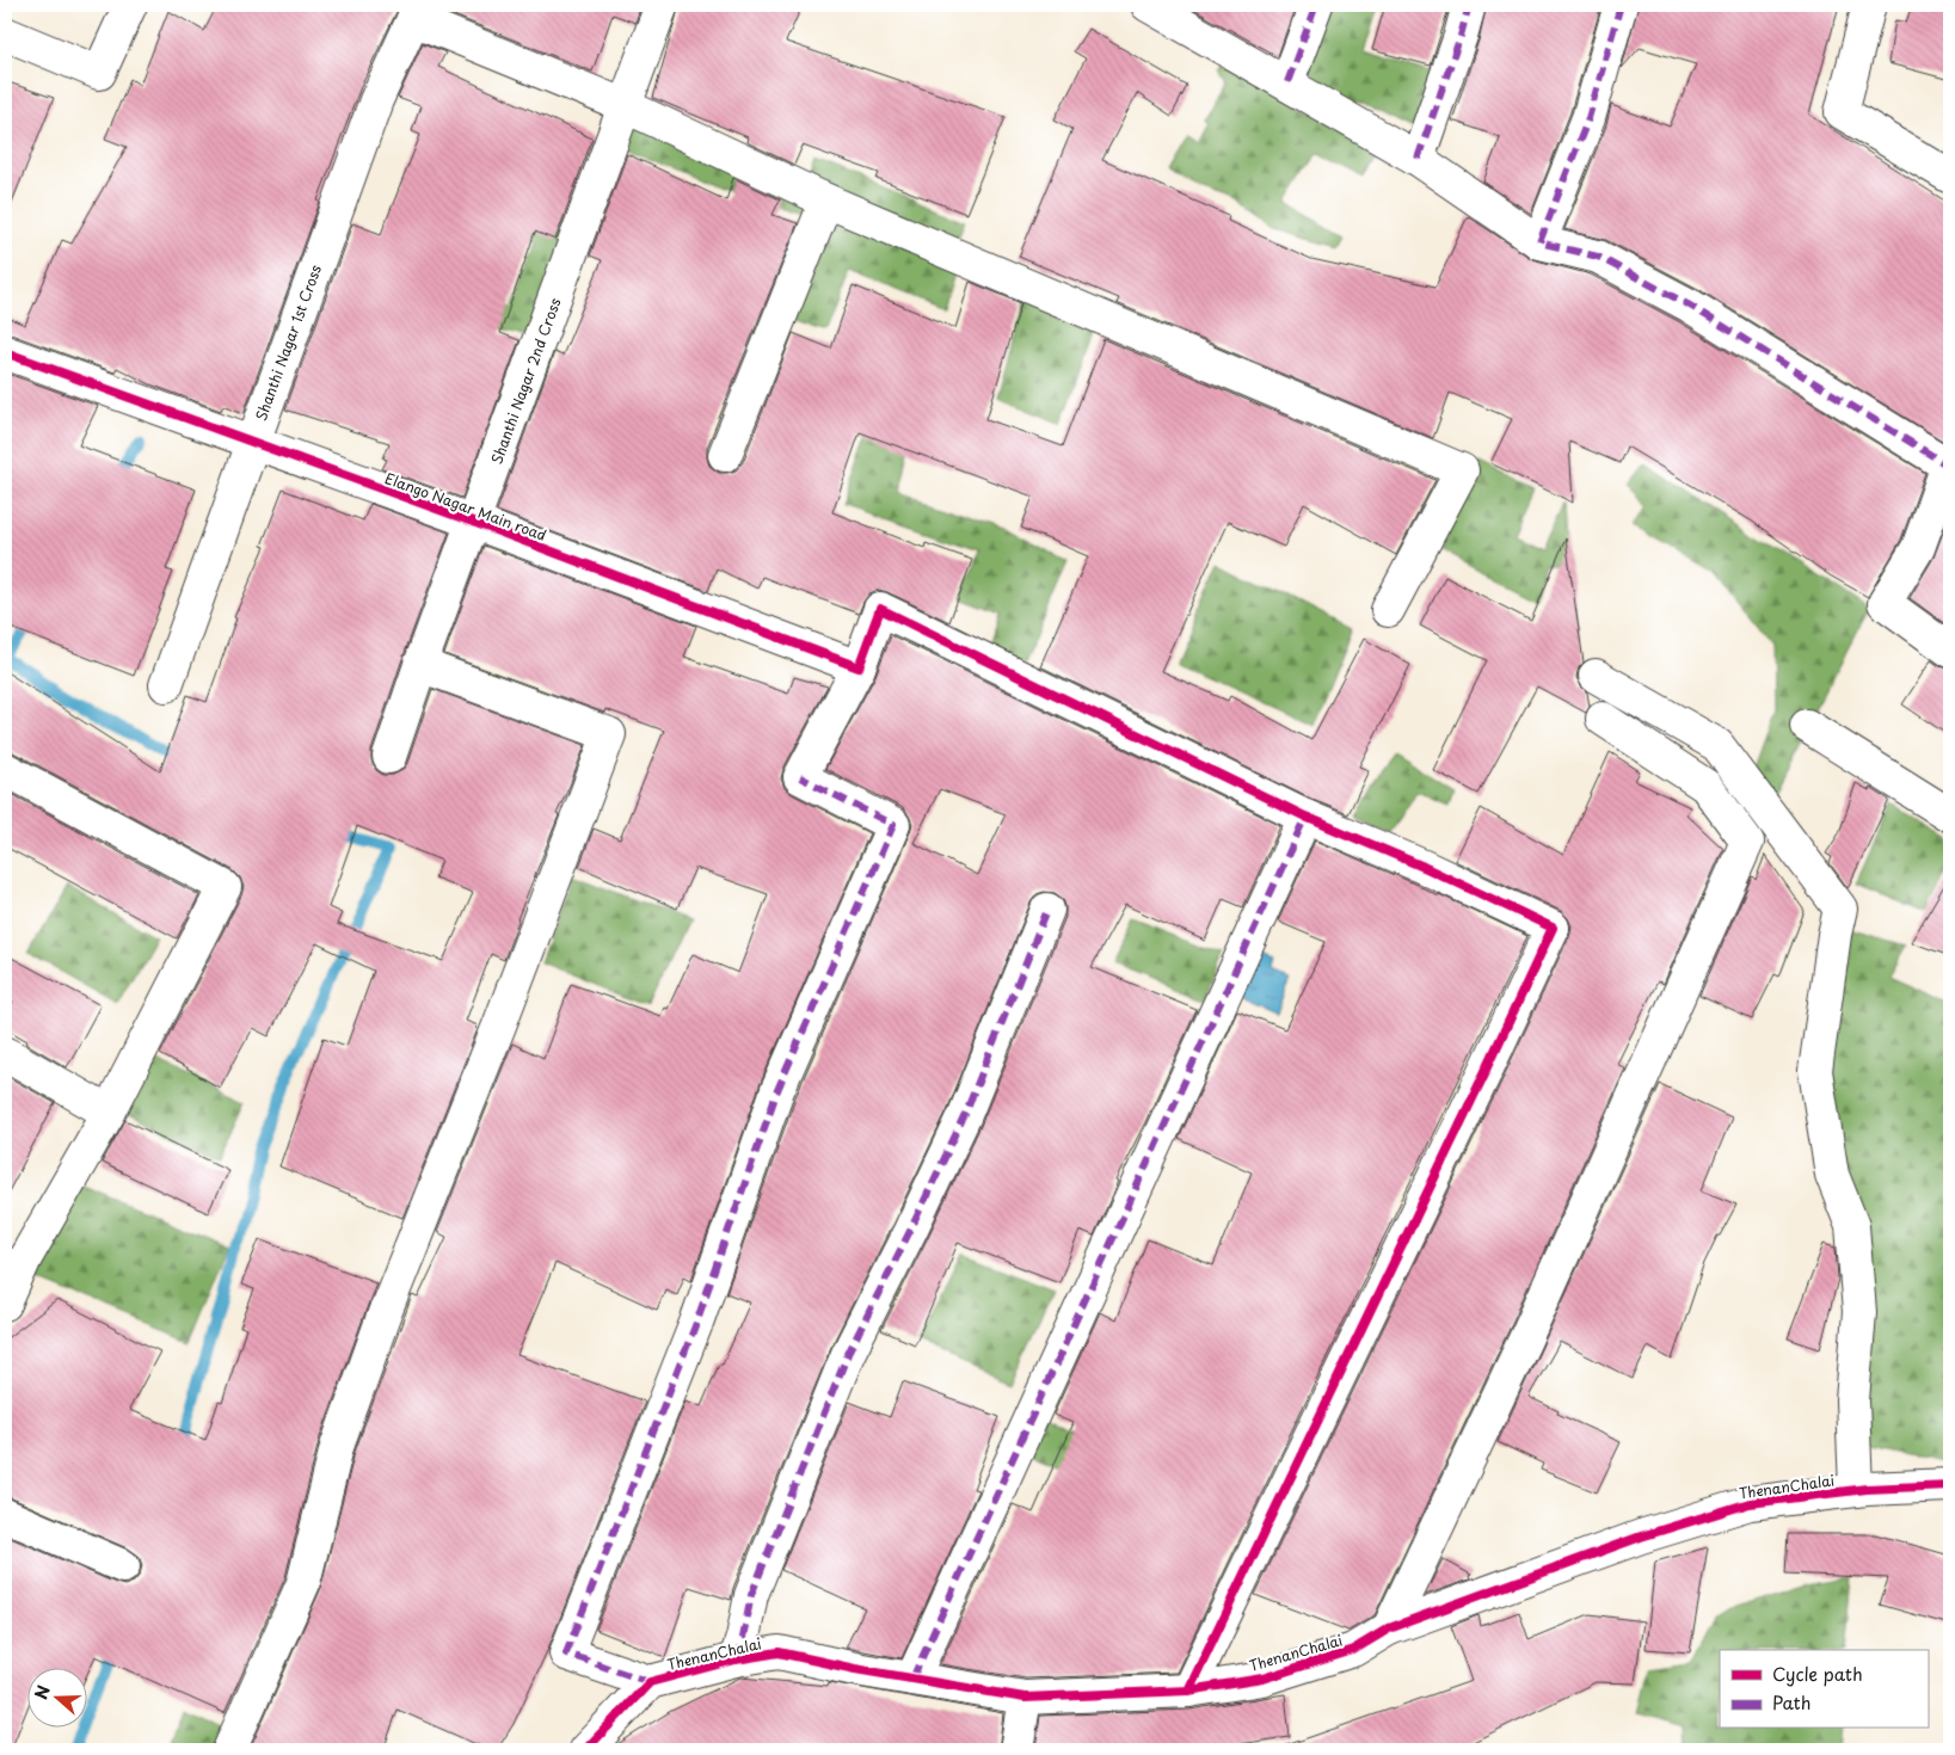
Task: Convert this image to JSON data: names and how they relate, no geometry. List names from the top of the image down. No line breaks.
{"streets":{"street":["Shanthi Nagar 1st Cross","Shanthi Nagar 2nd Cross","Elango Nagar Main road","ThenanChalai"]},"crossings":[["Shanthi Nagar 1st Cross","Elango Nagar Main road"],["Shanthi Nagar 2nd Cross","Elango Nagar Main road"]],"legend":["Cycle path","Path"],"north":"left"}
